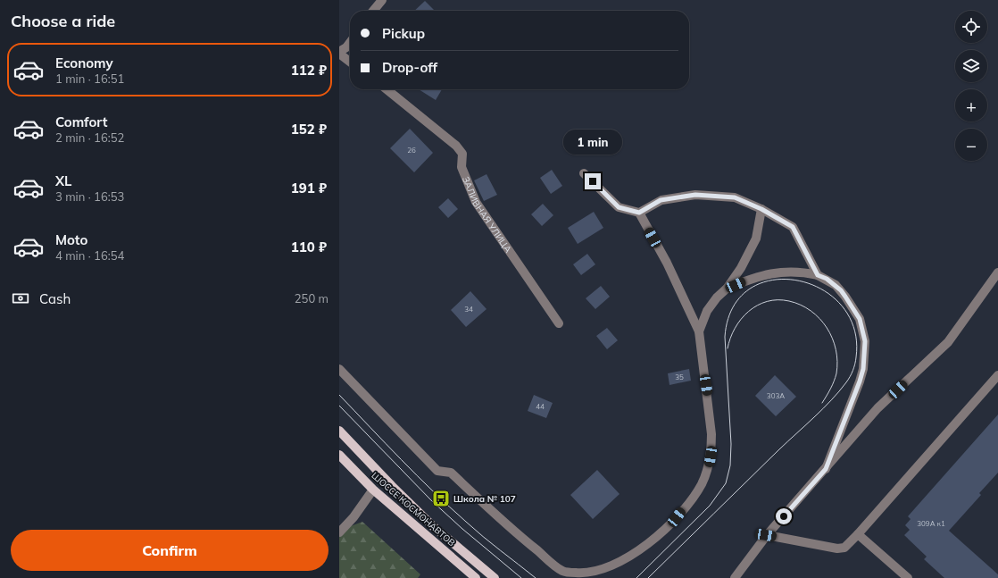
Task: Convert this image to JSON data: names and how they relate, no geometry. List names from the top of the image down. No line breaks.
{"streets":{"main road":["ШОССЕ КОСМОНАВТОВ"],"street":["ЗАЛИВНАЯ УЛИЦА"]},"places":{"bus stop":["Школа № 107"]},"house_numbers":["26","34","35","303А","44","309А к1"],"page":{"heading":"Choose a ride","map_buttons":["+","−"],"banner":["Pickup","Drop-off"],"list":[{"name":"Economy","note":"1 min · 16:51","value":"112 ₽"},{"name":"Comfort","note":"2 min · 16:52","value":"152 ₽"},{"name":"XL","note":"3 min · 16:53","value":"191 ₽"},{"name":"Moto","note":"4 min · 16:54","value":"110 ₽"}],"bubble":"1 min","pay":["Cash","250 m"],"buttons":"Confirm"}}
